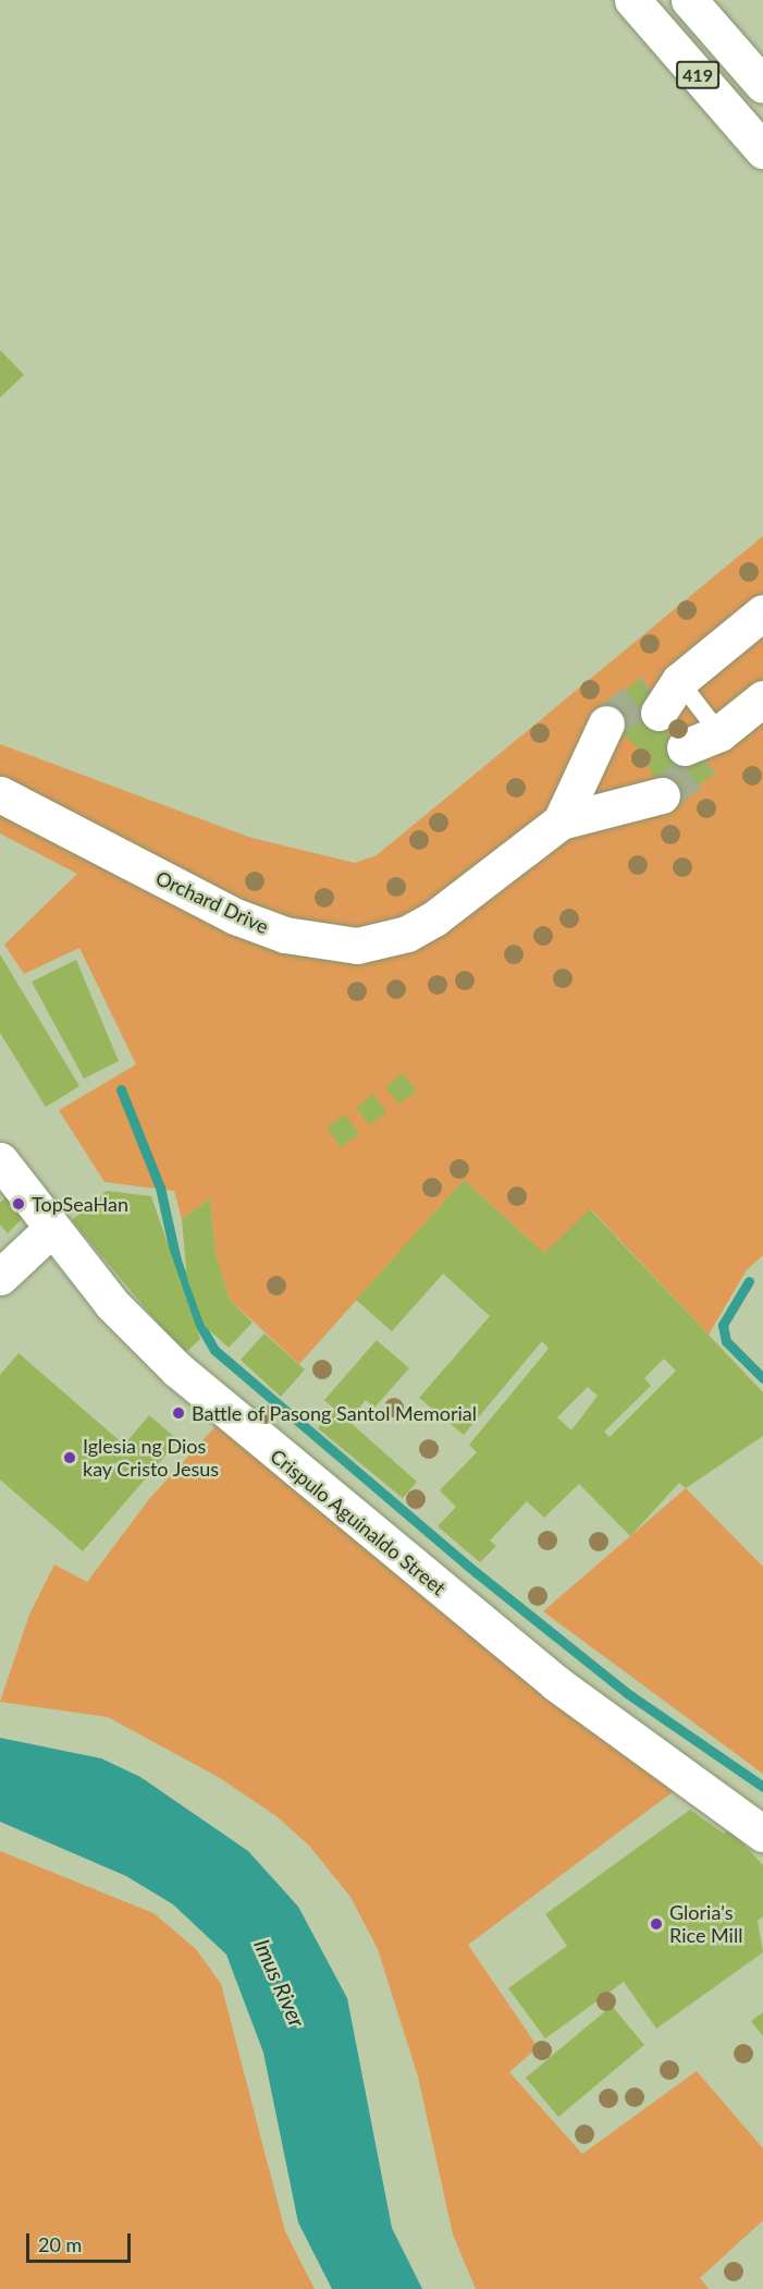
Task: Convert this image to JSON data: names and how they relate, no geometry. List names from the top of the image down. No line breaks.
{"streets":{"main road":["419","Orchard Drive","Crispulo Aguinaldo Street"]},"water":["Imus River"],"places":["TopSeaHan","Battle of Pasong Santol Memorial","Iglesia ng Dios kay Cristo Jesus","Gloria's Rice Mill"],"scale_bar":"20 m"}
